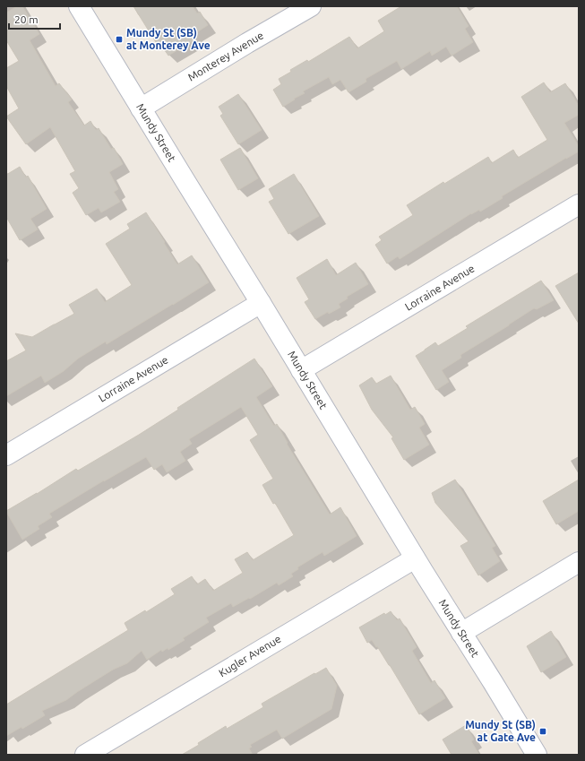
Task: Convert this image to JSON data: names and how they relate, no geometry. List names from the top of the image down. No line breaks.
{"streets":{"street":["Monterey Avenue","Mundy Street","Lorraine Avenue","Kugler Avenue"]},"crossings":[["Monterey Avenue","Mundy Street"],["Mundy Street","Lorraine Avenue"],["Mundy Street","Kugler Avenue"]],"places":{"transit":["Mundy St (SB) at Monterey Ave","Mundy St (SB) at Gate Ave"]},"scale_bar":"20 m"}
